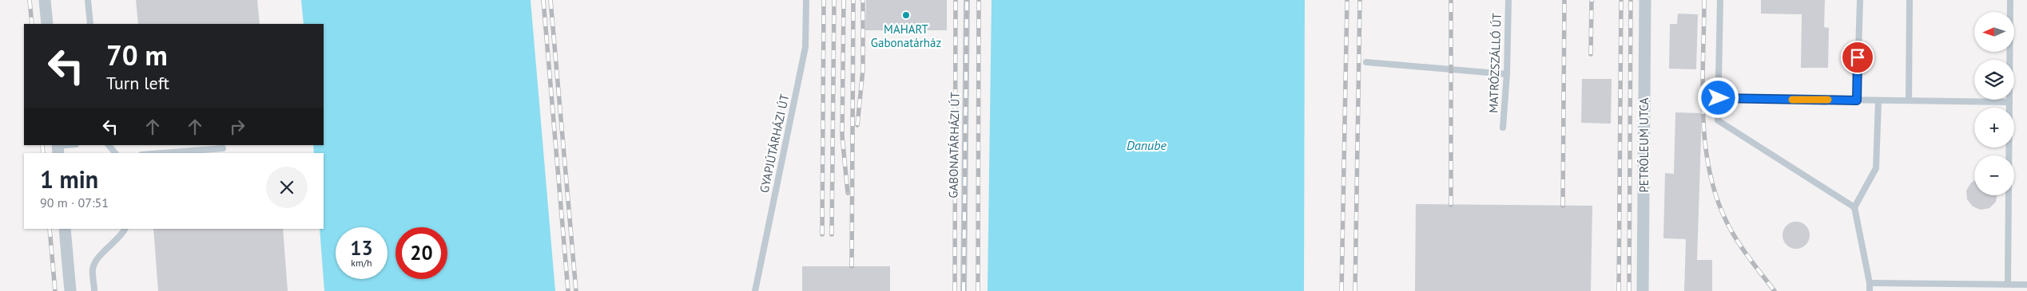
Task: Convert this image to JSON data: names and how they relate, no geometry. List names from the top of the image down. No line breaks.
{"streets":{"street":["PETRÓLEUM UTCA"],"lane":["MATRÓZSZÁLLÓ ÚT","GYAPJÚTÁRHÁZI ÚT","GABONATÁRHÁZI ÚT"]},"water":["Danube"],"places":["MAHART Gabonatárház"],"north":"left","page":{"map_buttons":["+","−"],"turn":["70 m","Turn left"],"heading":["1 min","90 m · 07:51"],"speed":"13 km/h","limit":"20"}}
